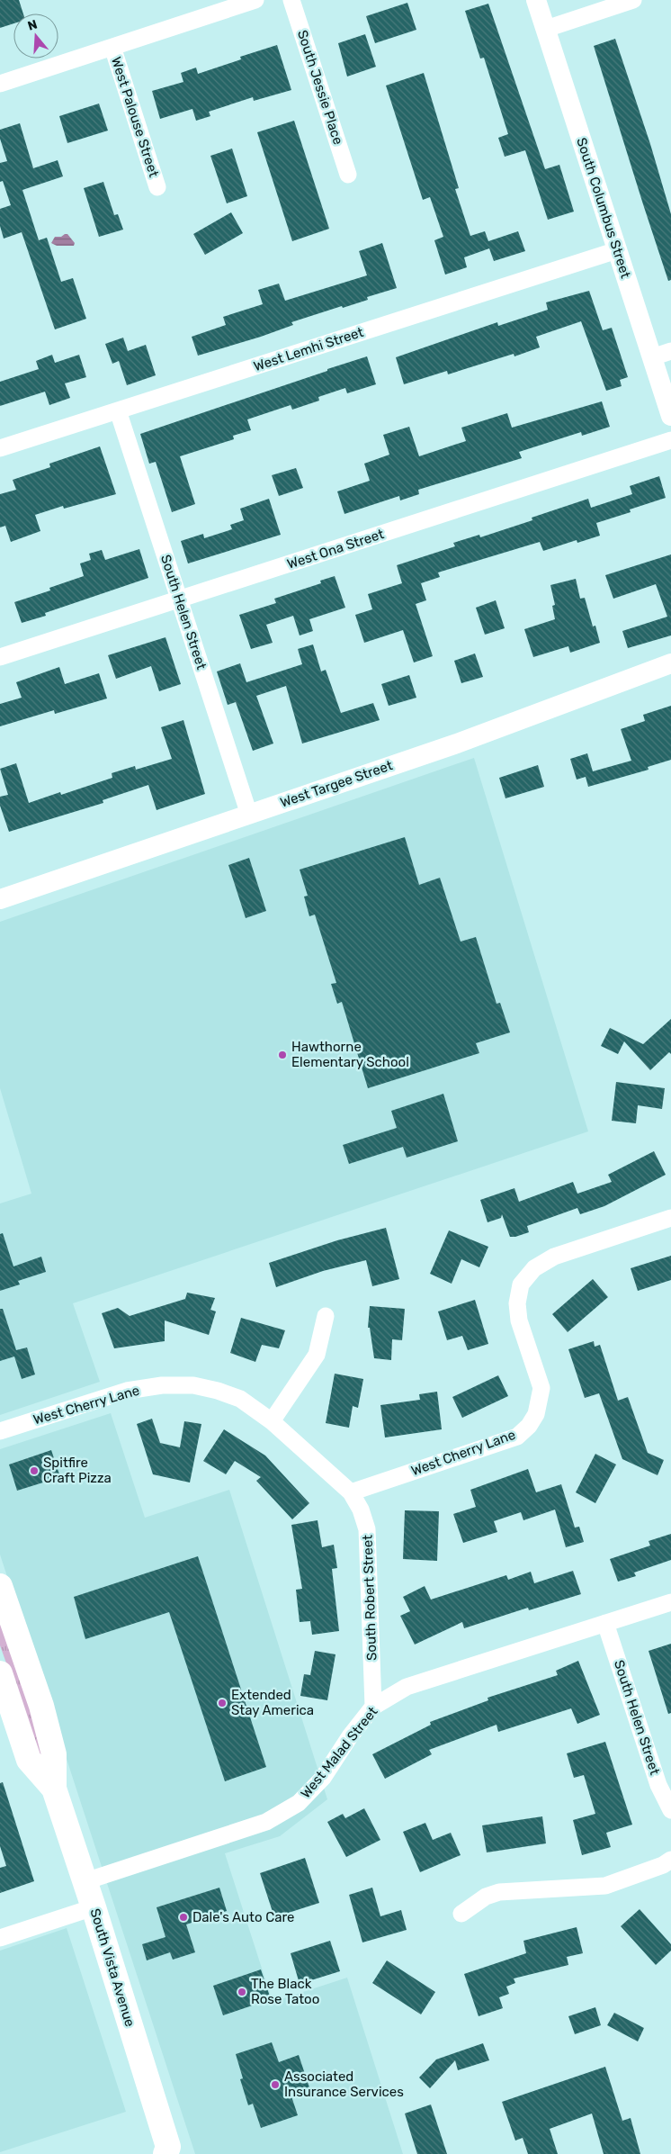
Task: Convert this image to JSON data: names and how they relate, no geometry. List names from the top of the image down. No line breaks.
{"streets":{"main road":["South Vista Avenue"],"street":["South Jessie Place","West Palouse Street","South Columbus Street","West Lemhi Street","West Ona Street","South Helen Street","West Targee Street","West Cherry Lane","South Robert Street","West Malad Street"]},"crossings":[["South Columbus Street","West Lemhi Street"],["West Lemhi Street","South Helen Street"],["West Ona Street","South Helen Street"],["South Helen Street","West Targee Street"],["South Helen Street","West Malad Street"],["West Cherry Lane","South Robert Street"],["South Robert Street","West Malad Street"],["West Malad Street","South Vista Avenue"]],"places":["Hawthorne Elementary School","Spitfire Craft Pizza","Extended Stay America","Dale's Auto Care","The Black Rose Tatoo","Associated Insurance Services"],"north":"top"}
